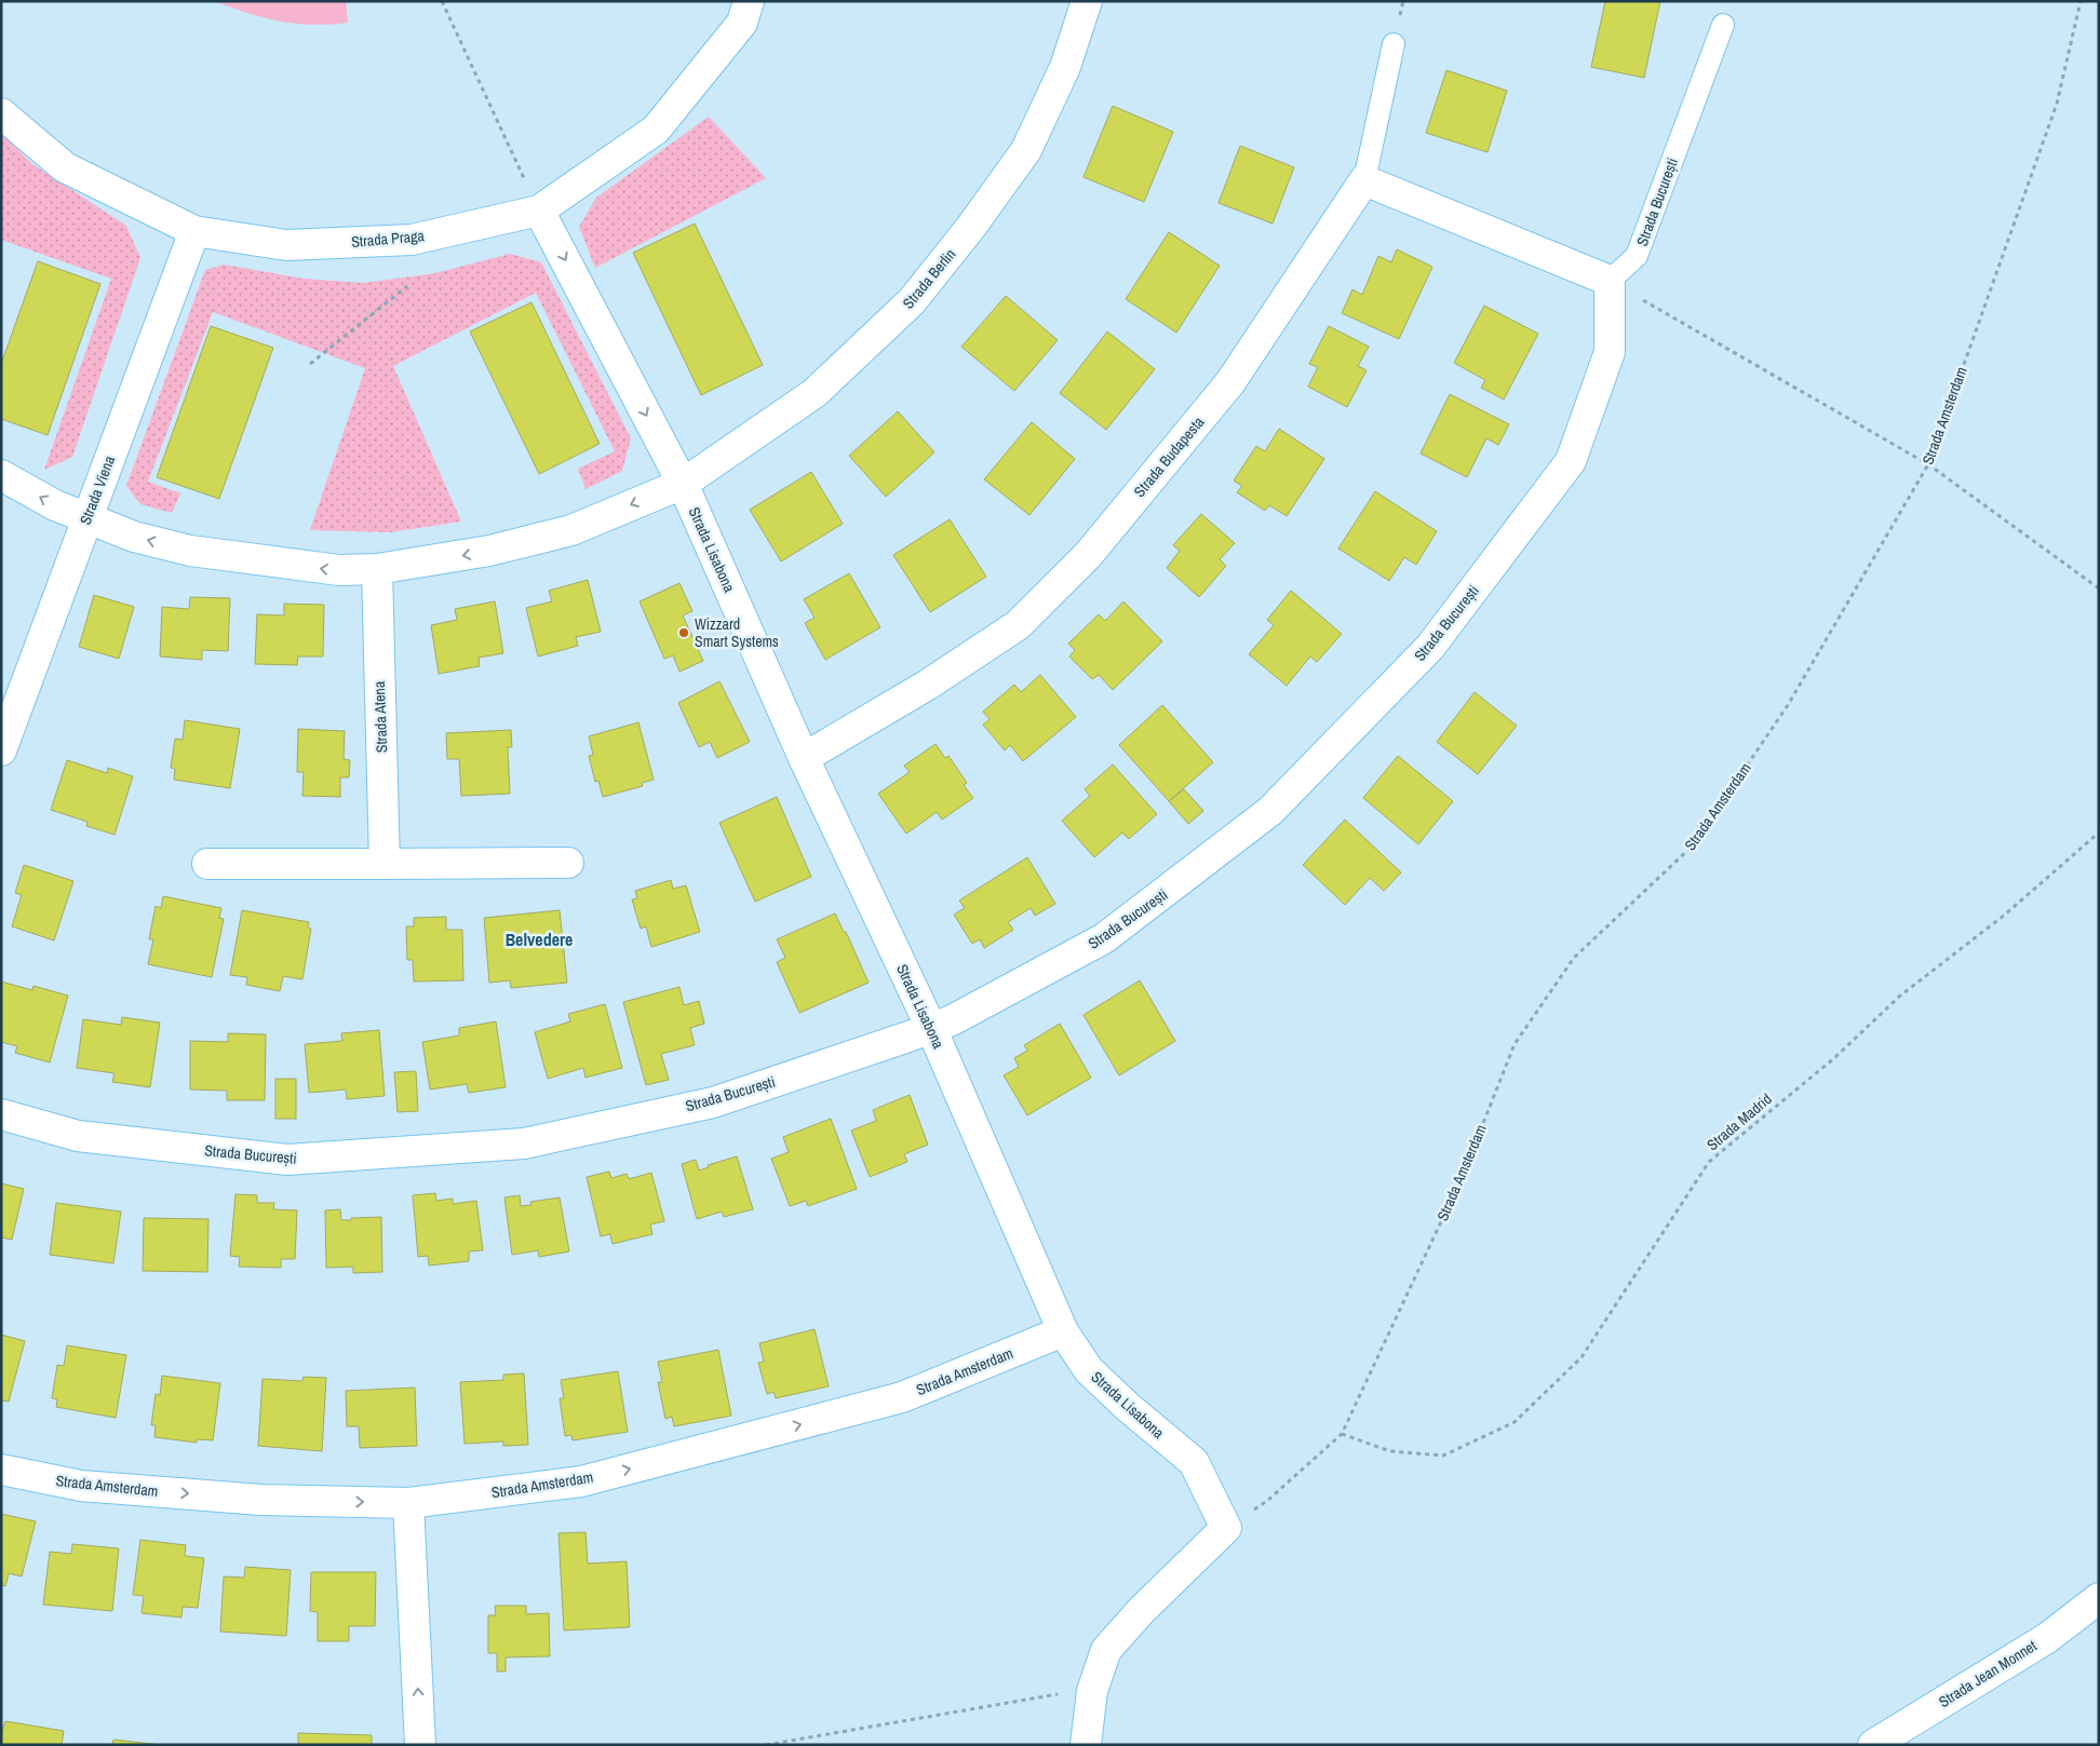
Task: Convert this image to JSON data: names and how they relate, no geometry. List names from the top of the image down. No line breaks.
{"streets":{"street":["Strada București","Strada Praga","Strada Berlin","Strada Amsterdam","Strada Budapesta","Strada Viena","Strada Lisabona","Strada Atena","Strada Jean Monnet"],"path":["Strada Madrid"]},"crossings":[["Strada București","Strada Lisabona"],["Strada Praga","Strada Viena"],["Strada Praga","Strada Lisabona"],["Strada Berlin","Strada Viena"],["Strada Berlin","Strada Lisabona"],["Strada Berlin","Strada Atena"],["Strada Amsterdam","Strada Lisabona"],["Strada Amsterdam","Strada Madrid"],["Strada Budapesta","Strada Lisabona"]],"one_way":["Strada Berlin","Strada Amsterdam"],"districts":["Belvedere"],"places":["Wizzard Smart Systems"]}
